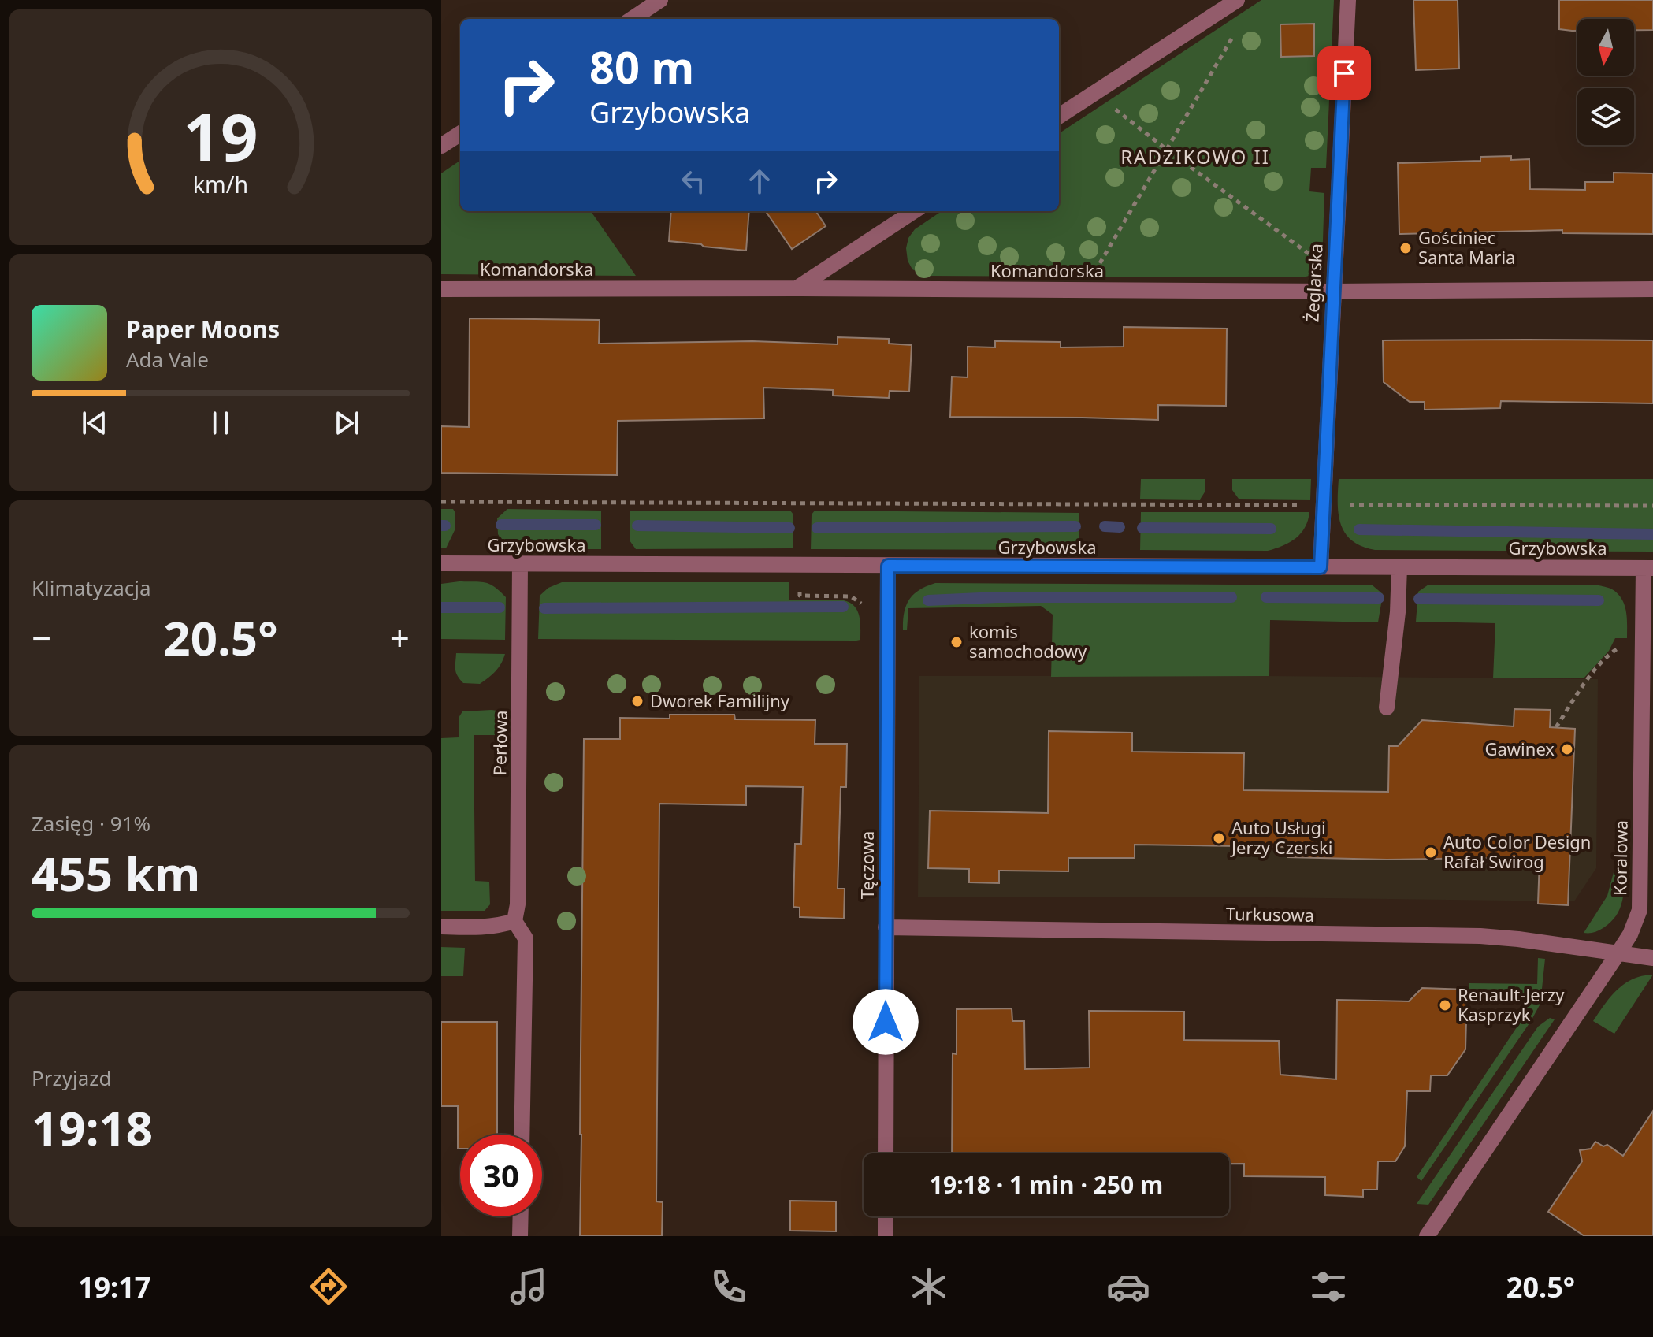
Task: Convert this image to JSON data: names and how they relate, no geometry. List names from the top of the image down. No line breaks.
{"streets":{"street":["Komandorska","Żeglarska","Grzybowska","Perłowa","Koralowa","Tęczowa","Turkusowa"]},"crossings":[["Komandorska","Żeglarska"],["Żeglarska","Grzybowska"],["Grzybowska","Perłowa"],["Grzybowska","Koralowa"],["Grzybowska","Tęczowa"],["Koralowa","Turkusowa"],["Tęczowa","Turkusowa"]],"districts":["RADZIKOWO II"],"places":["Gościniec Santa Maria","komis samochodowy","Dworek Familijny","Gawinex","Auto Usługi Jerzy Czerski","Auto Color Design Rafał Swirog","Renault-Jerzy Kasprzyk"],"north":"bottom","page":{"turn":["80 m","Grzybowska"],"song":["Paper Moons","Ada Vale"],"tile":["Klimatyzacja",["Zasięg · 91%","455 km"],["Przyjazd","19:18"]],"heat":["−","20.5°","+"],"limit":"30","trip":"19:18 · 1 min · 250 m","tabs":["19:17","20.5°"],"gauge":["19","km/h"]}}
